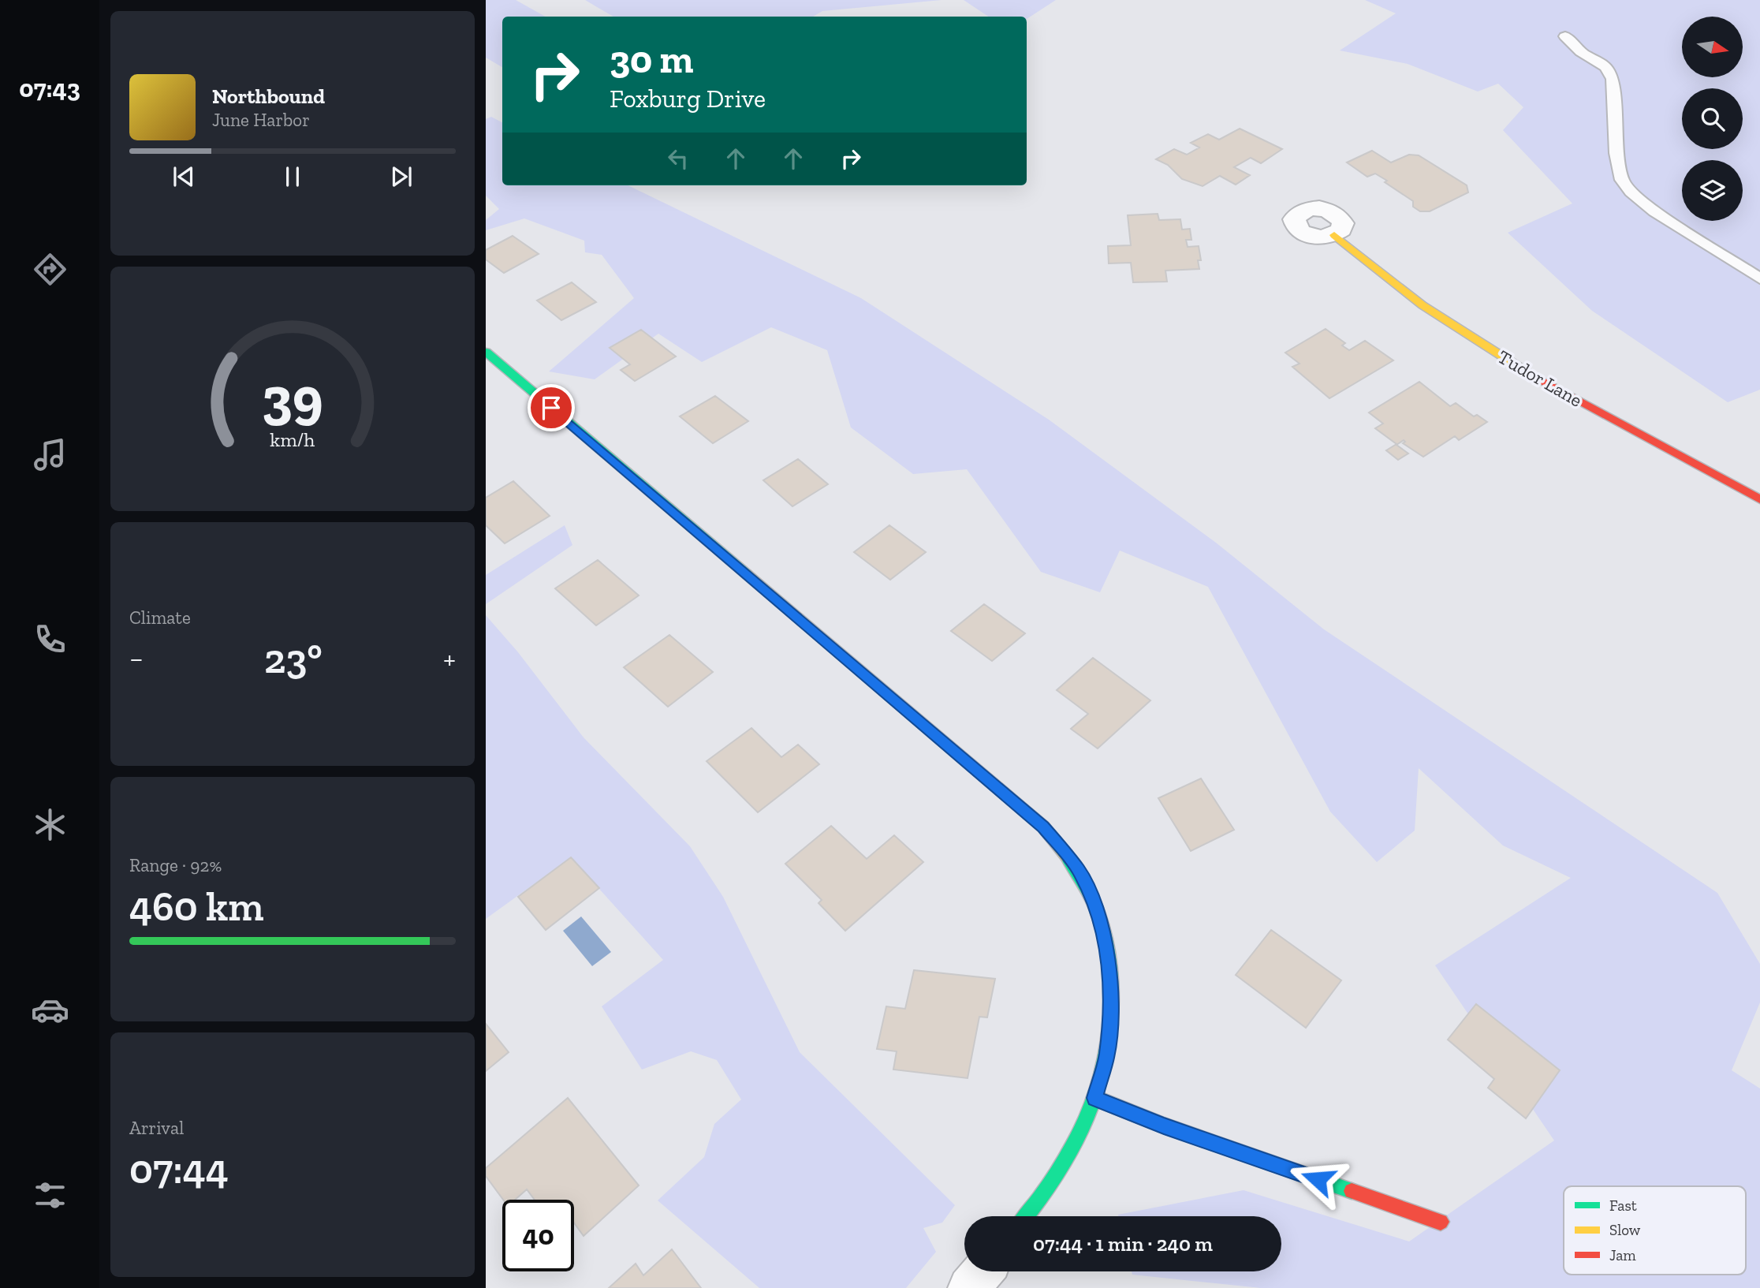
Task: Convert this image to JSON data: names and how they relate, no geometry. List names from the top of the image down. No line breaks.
{"streets":{"street":["Tudor Lane"]},"legend":["Fast","Slow","Jam"],"north":"right","page":{"tabs":"07:43","turn":["30 m","Foxburg Drive"],"song":["Northbound","June Harbor"],"tile":["Climate",["Range · 92%","460 km"],["Arrival","07:44"]],"heat":["−","23°","+"],"limit":"40","trip":"07:44 · 1 min · 240 m","gauge":["39","km/h"]}}
